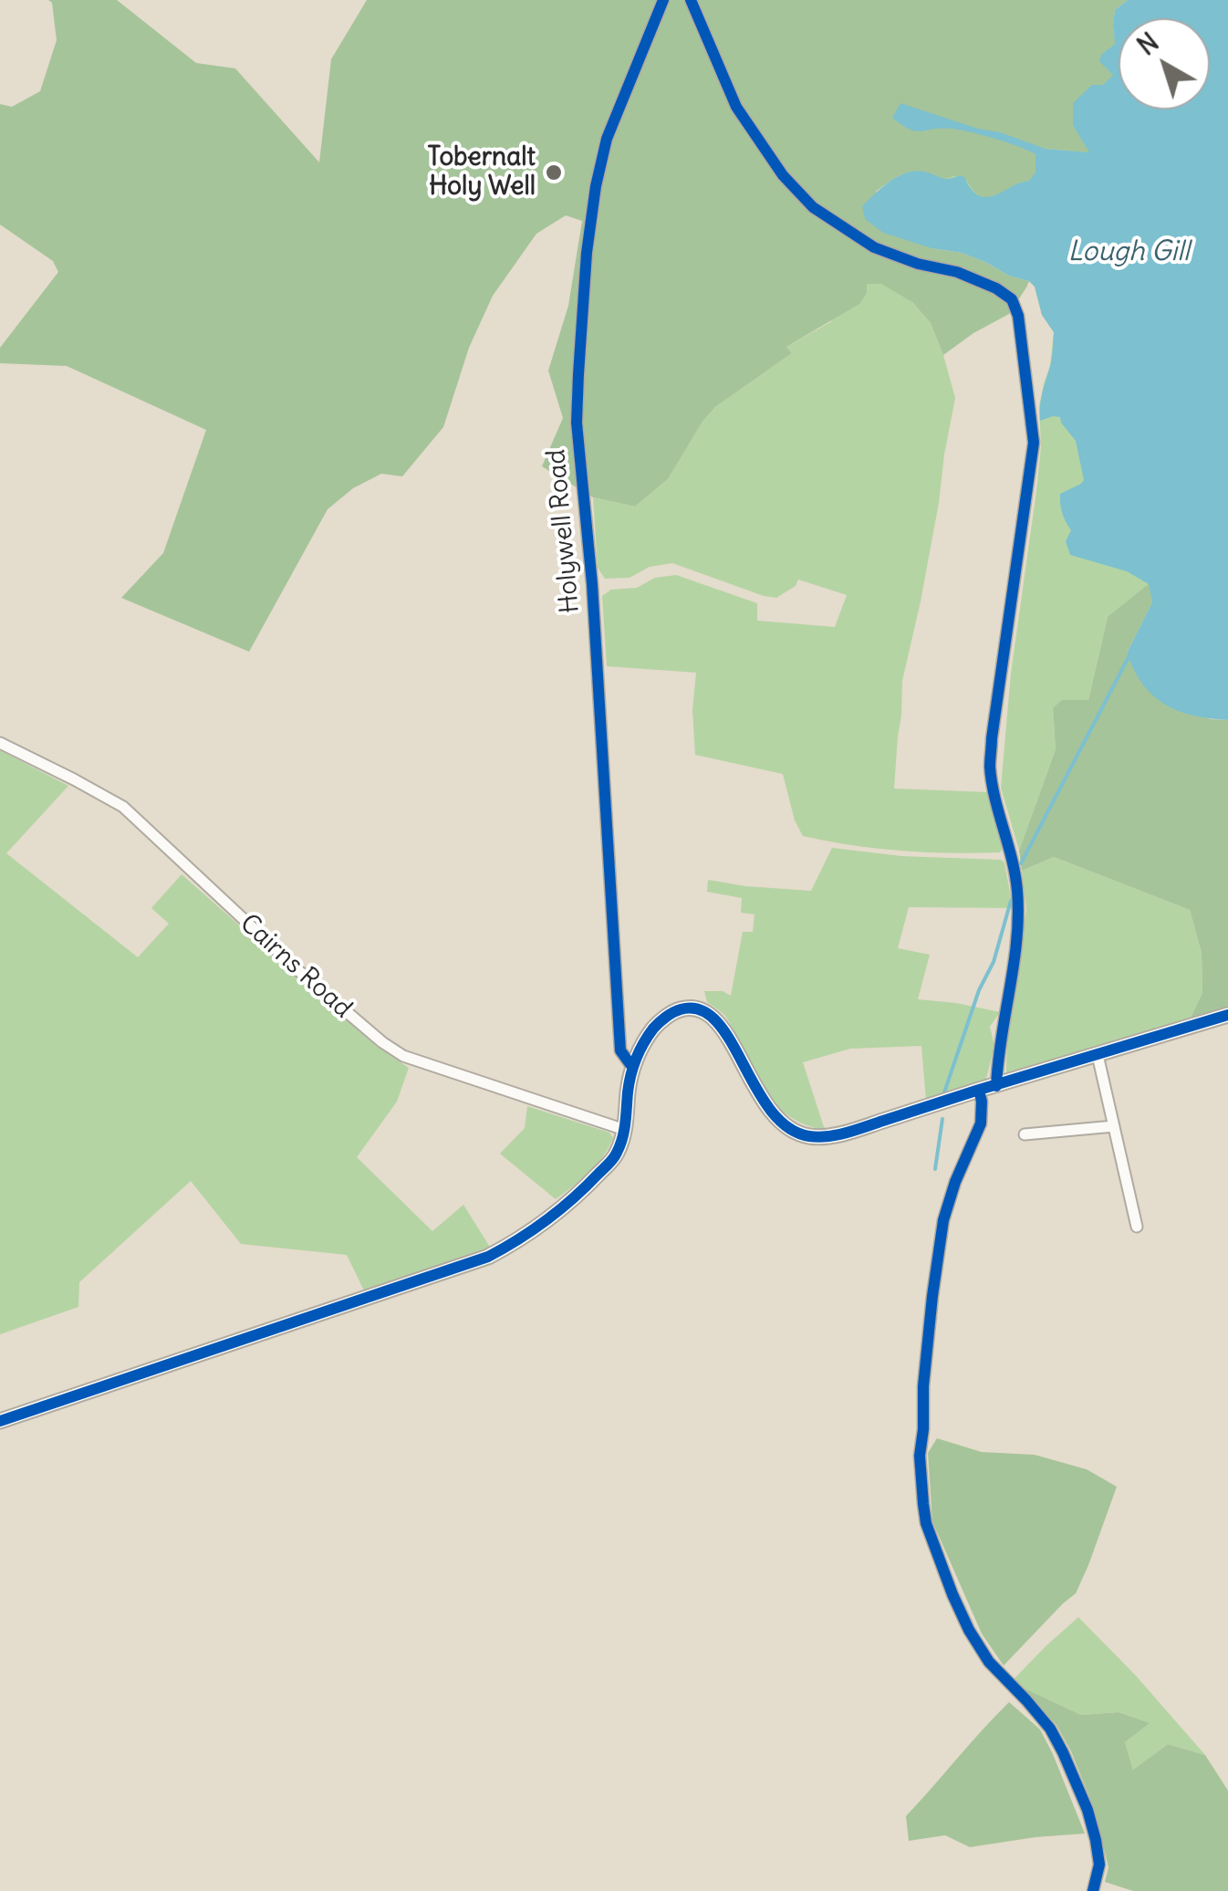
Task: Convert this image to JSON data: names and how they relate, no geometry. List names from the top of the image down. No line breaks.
{"streets":{"street":["Holywell Road","Cairns Road"]},"water":["Lough Gill"],"places":["Tobernalt Holy Well"],"north":"top left"}
